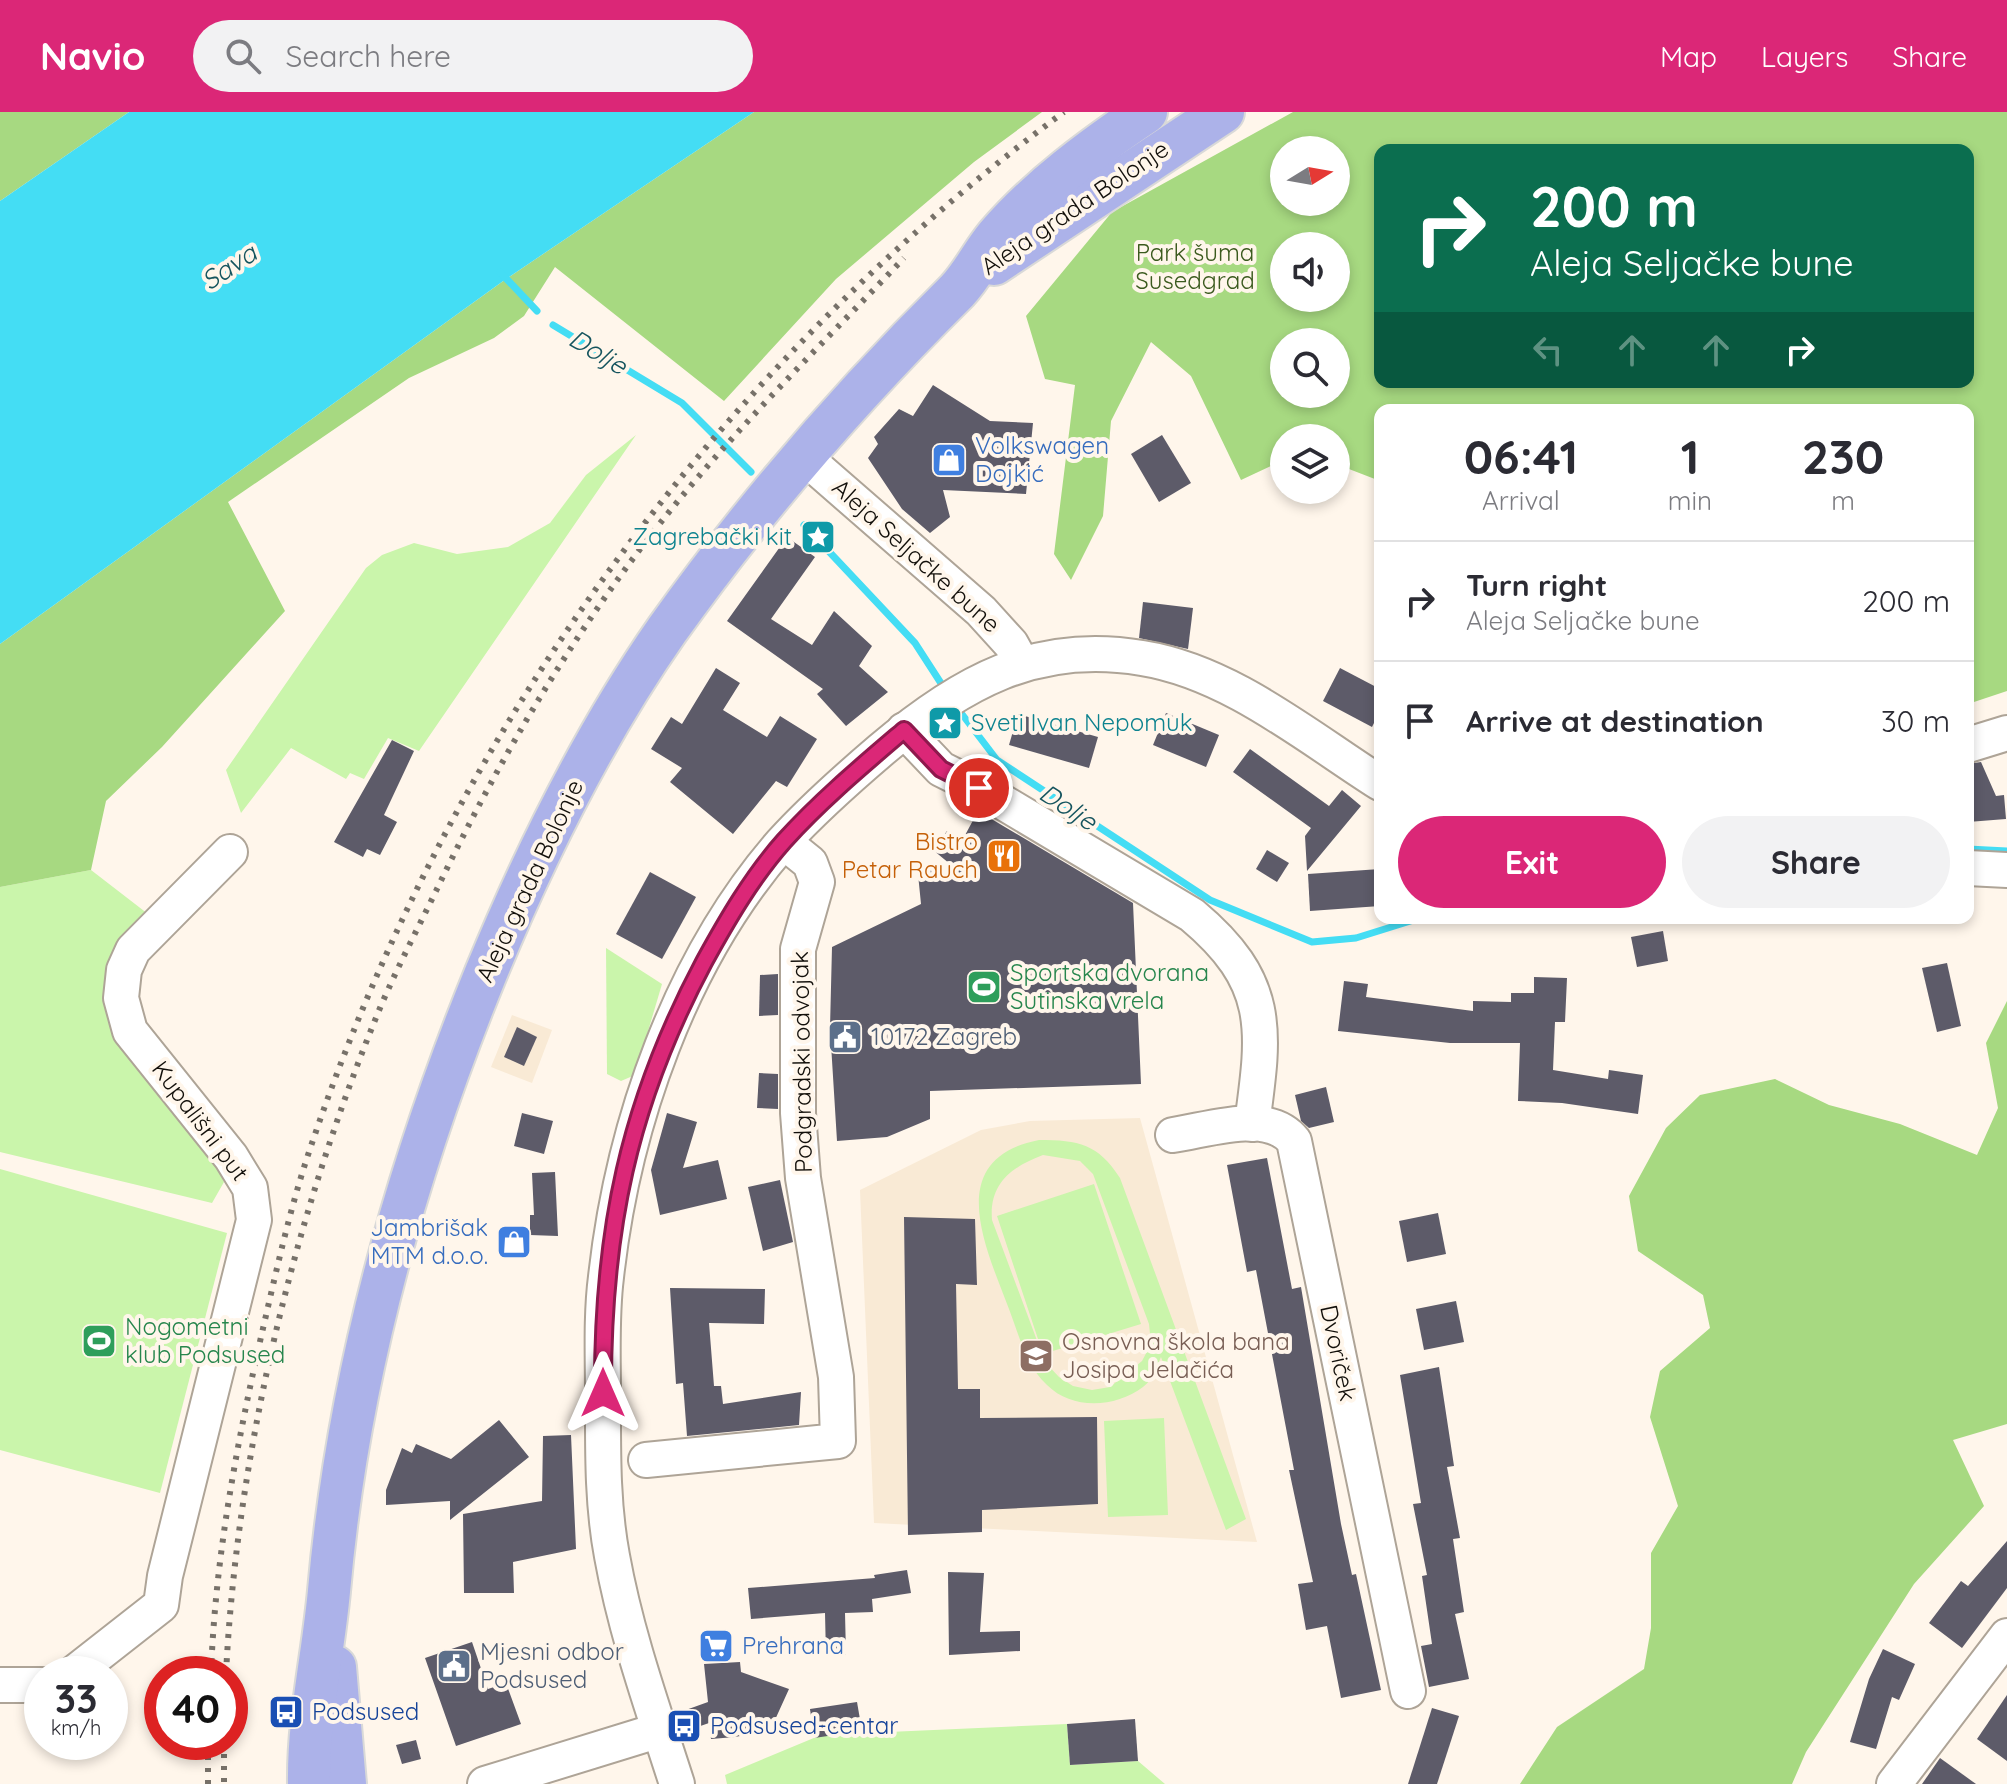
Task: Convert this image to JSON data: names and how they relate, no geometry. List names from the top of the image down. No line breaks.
{"streets":{"main road":["Aleja grada Bolonje"],"street":["Aleja Seljačke bune","Podgradski odvojak","Kupališni put","Dvoriček"]},"crossings":[["Aleja grada Bolonje","Aleja Seljačke bune"],["Aleja Seljačke bune","Podgradski odvojak"]],"water":["Sava","Dolje"],"parks":["Park šuma Susedgrad"],"places":{"shop":["Volkswagen Dojkić","Jambrišak MTM d.o.o."],"place":["Zagrebački kit","Sveti Ivan Nepomuk"],"restaurant":["Bistro Petar Rauch"],"sports":["Sportska dvorana Sutinska vrela","Nogometni klub Podsused"],"public building":["10172 Zagreb","Mjesni odbor Podsused"],"school or university":["Osnovna škola bana Josipa Jelačića"],"supermarket":["Prehrana"],"bus stop":["Podsused","Podsused-centar"]},"north":"right","page":{"header":"Navio","search":"Search here","nav":["Map","Layers","Share"],"turn":["200 m","Aleja Seljačke bune"],"eta":["06:41","Arrival","1","min","230","m"],"list":[{"name":"Turn right","note":"Aleja Seljačke bune","value":"200 m"},{"name":"Arrive at destination","value":"30 m"}],"buttons":["Exit","Share"],"speed":"33 km/h","limit":"40"}}
